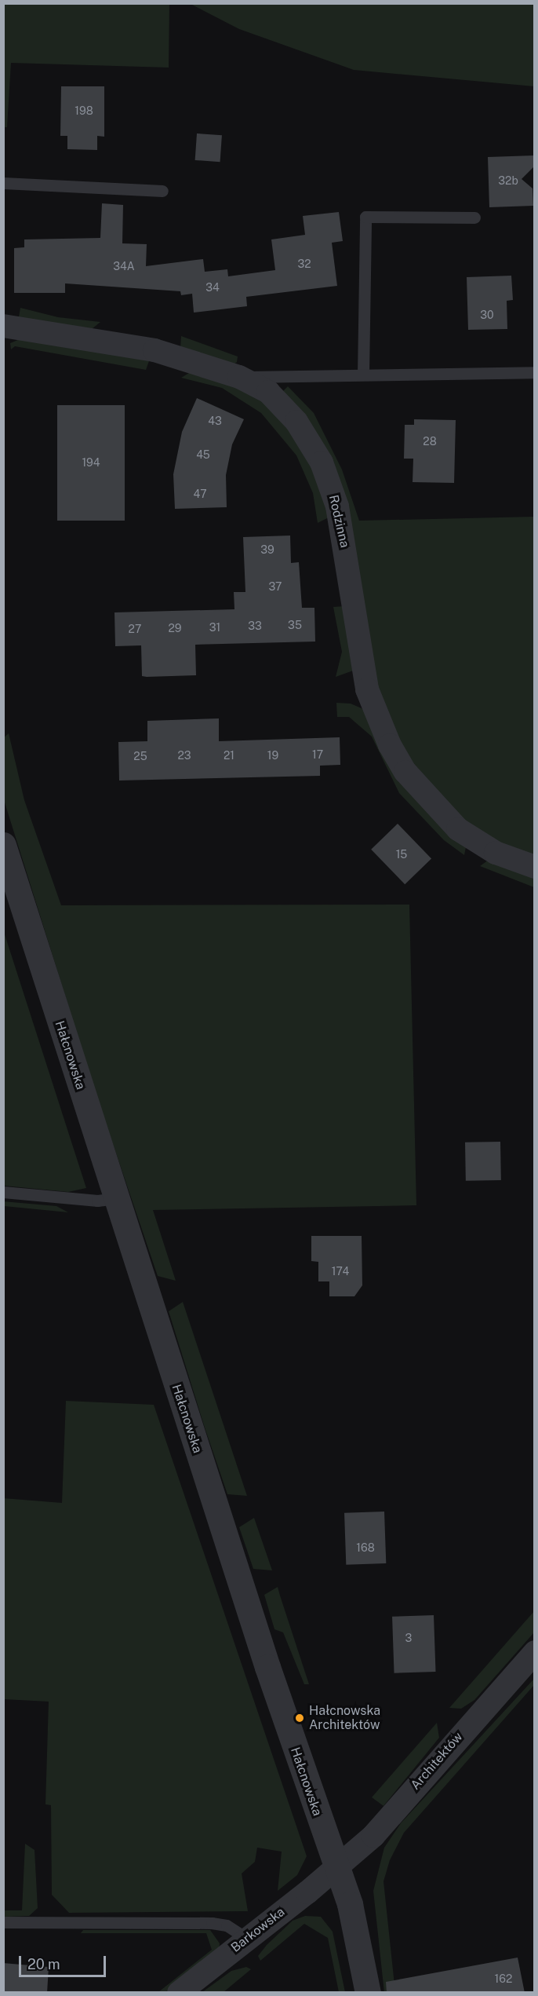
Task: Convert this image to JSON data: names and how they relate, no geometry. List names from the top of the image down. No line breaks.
{"streets":{"street":["Rodzinna","Hałcnowska","Architektów","Barkowska"]},"crossings":[["Hałcnowska","Architektów"],["Hałcnowska","Barkowska"],["Architektów","Barkowska"]],"places":["Hałcnowska Architektów"],"house_numbers":["198","32b","32","34A","34","30","43","28","45","194","47","39","37","35","33","31","29","27","17","23","21","19","25","15","174","168","3","162"],"scale_bar":"20 m"}
